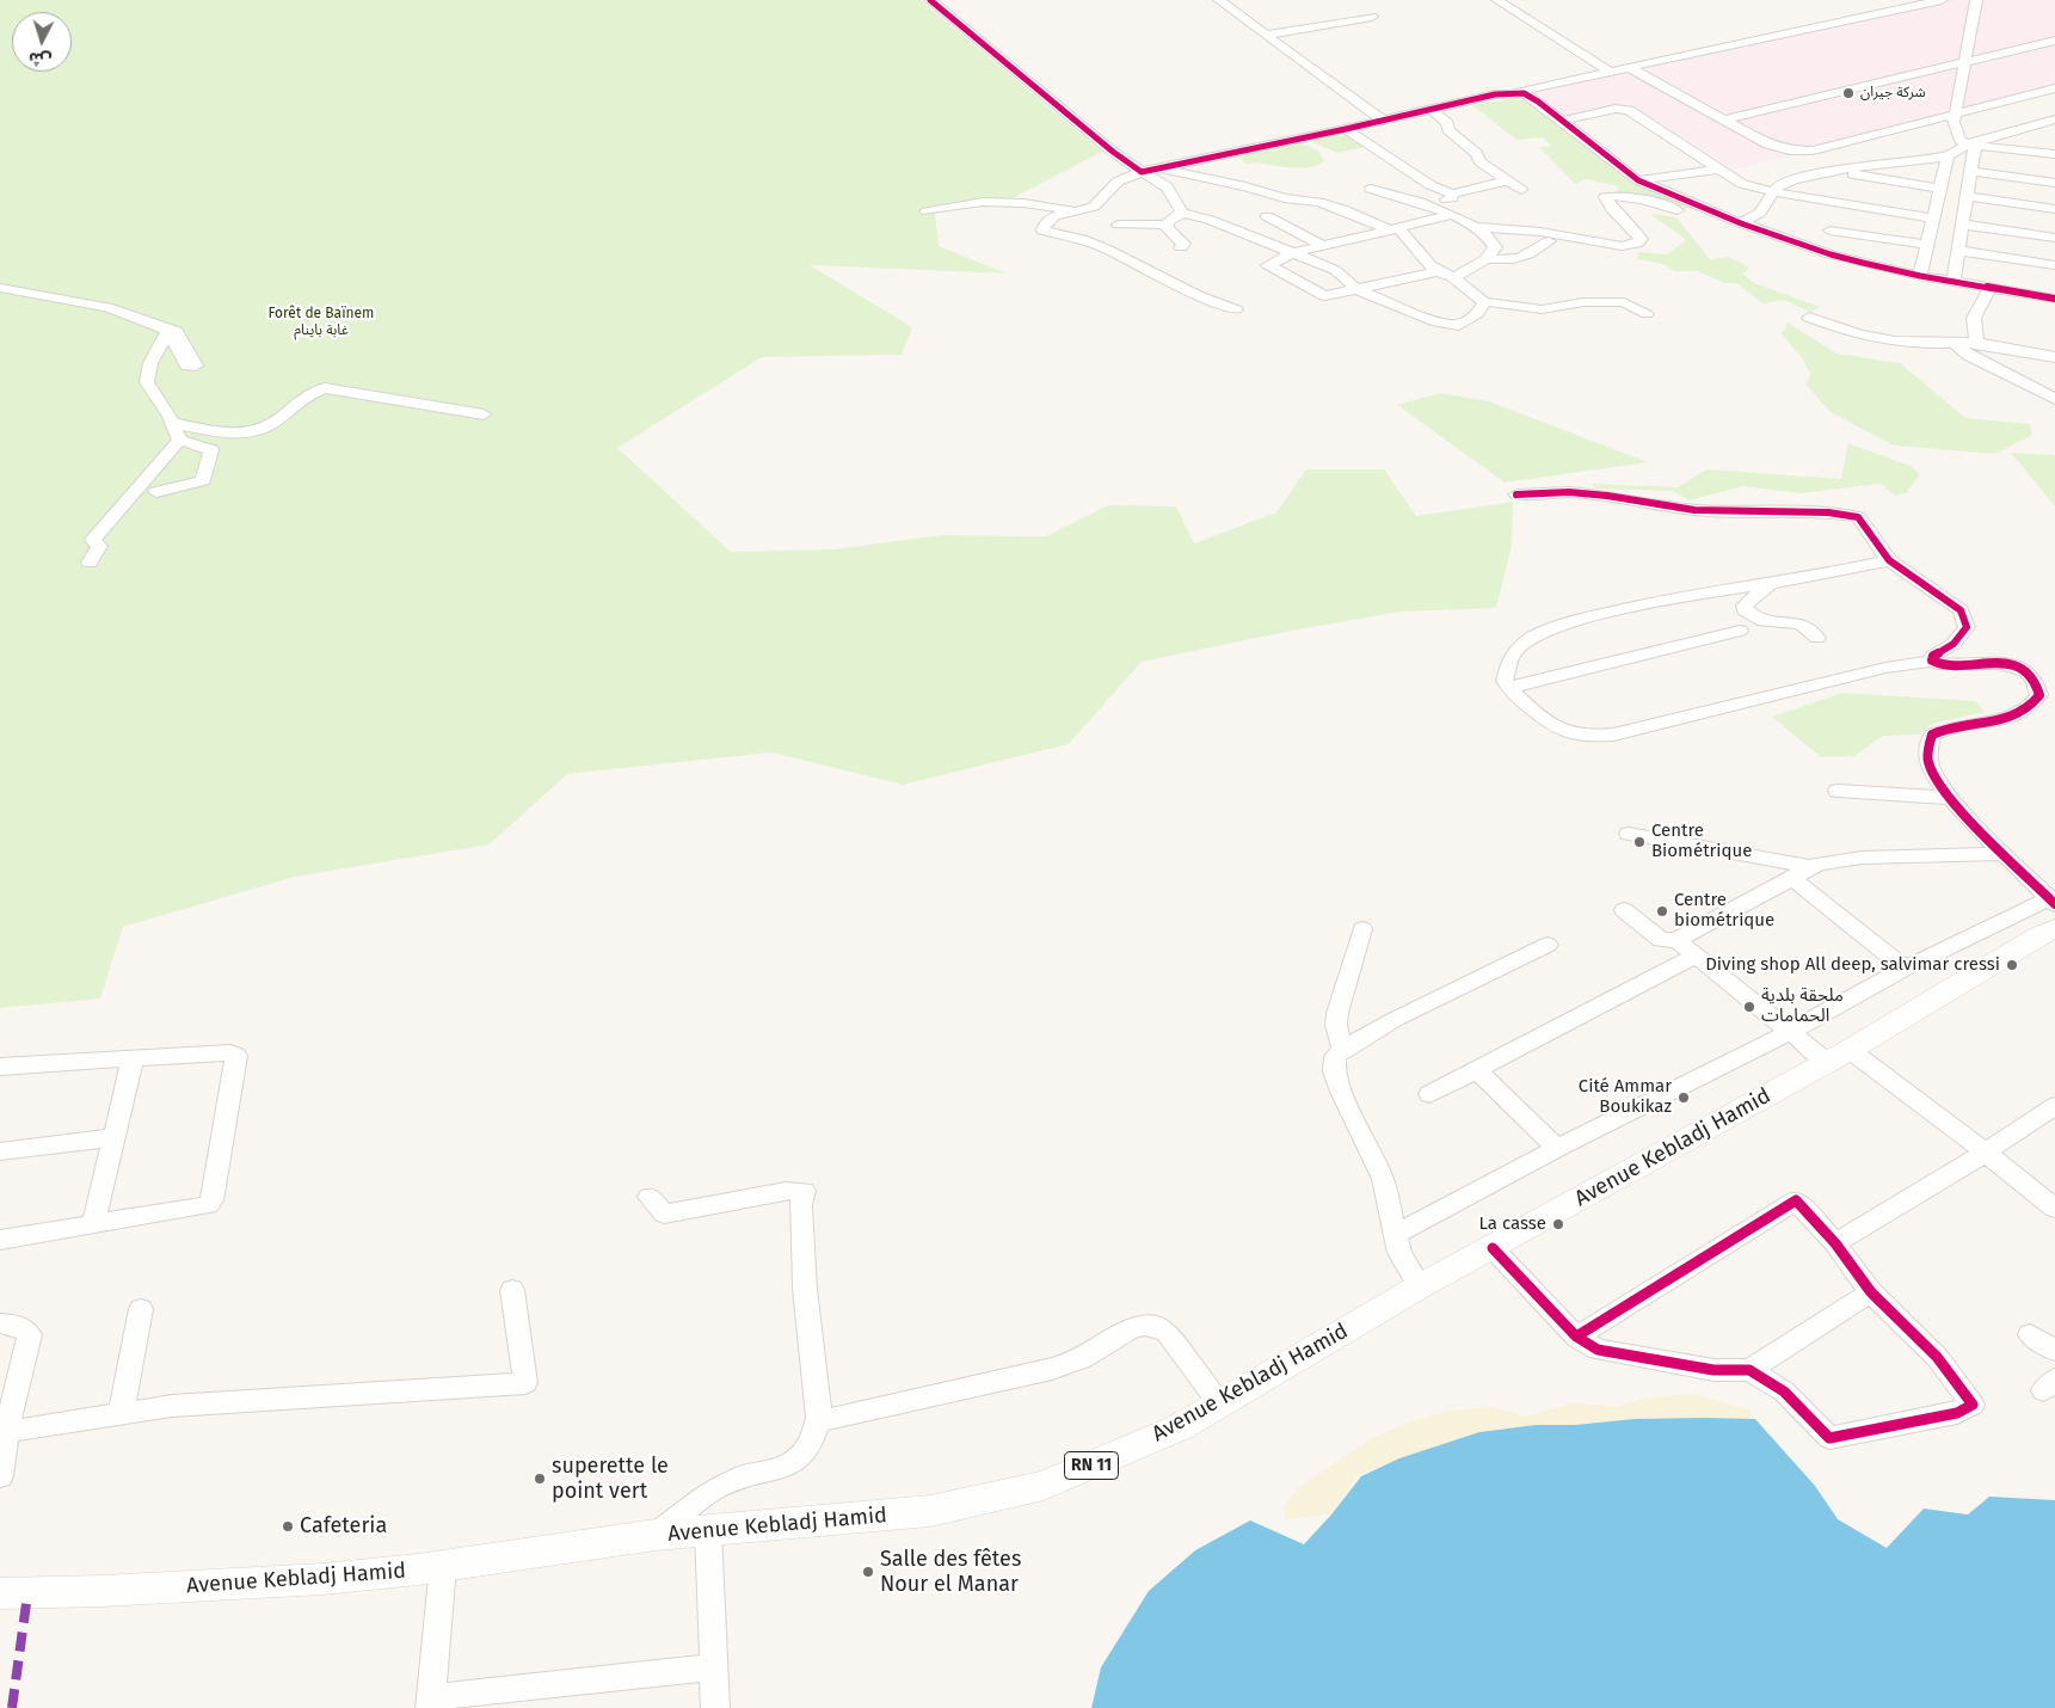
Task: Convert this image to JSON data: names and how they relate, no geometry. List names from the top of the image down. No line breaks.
{"streets":{"main road":["Avenue Kebladj Hamid","RN 11"]},"parks":["Forêt de Baïnem غابة باينام"],"places":["شركة جيران","Centre Biométrique","Centre biométrique","Diving shop All deep, salvimar cressi","ملحقة بلدية الحمامات","Cité Ammar Boukikaz","La casse","superette le point vert","Cafeteria","Salle des fêtes Nour el Manar"],"north":"bottom"}
